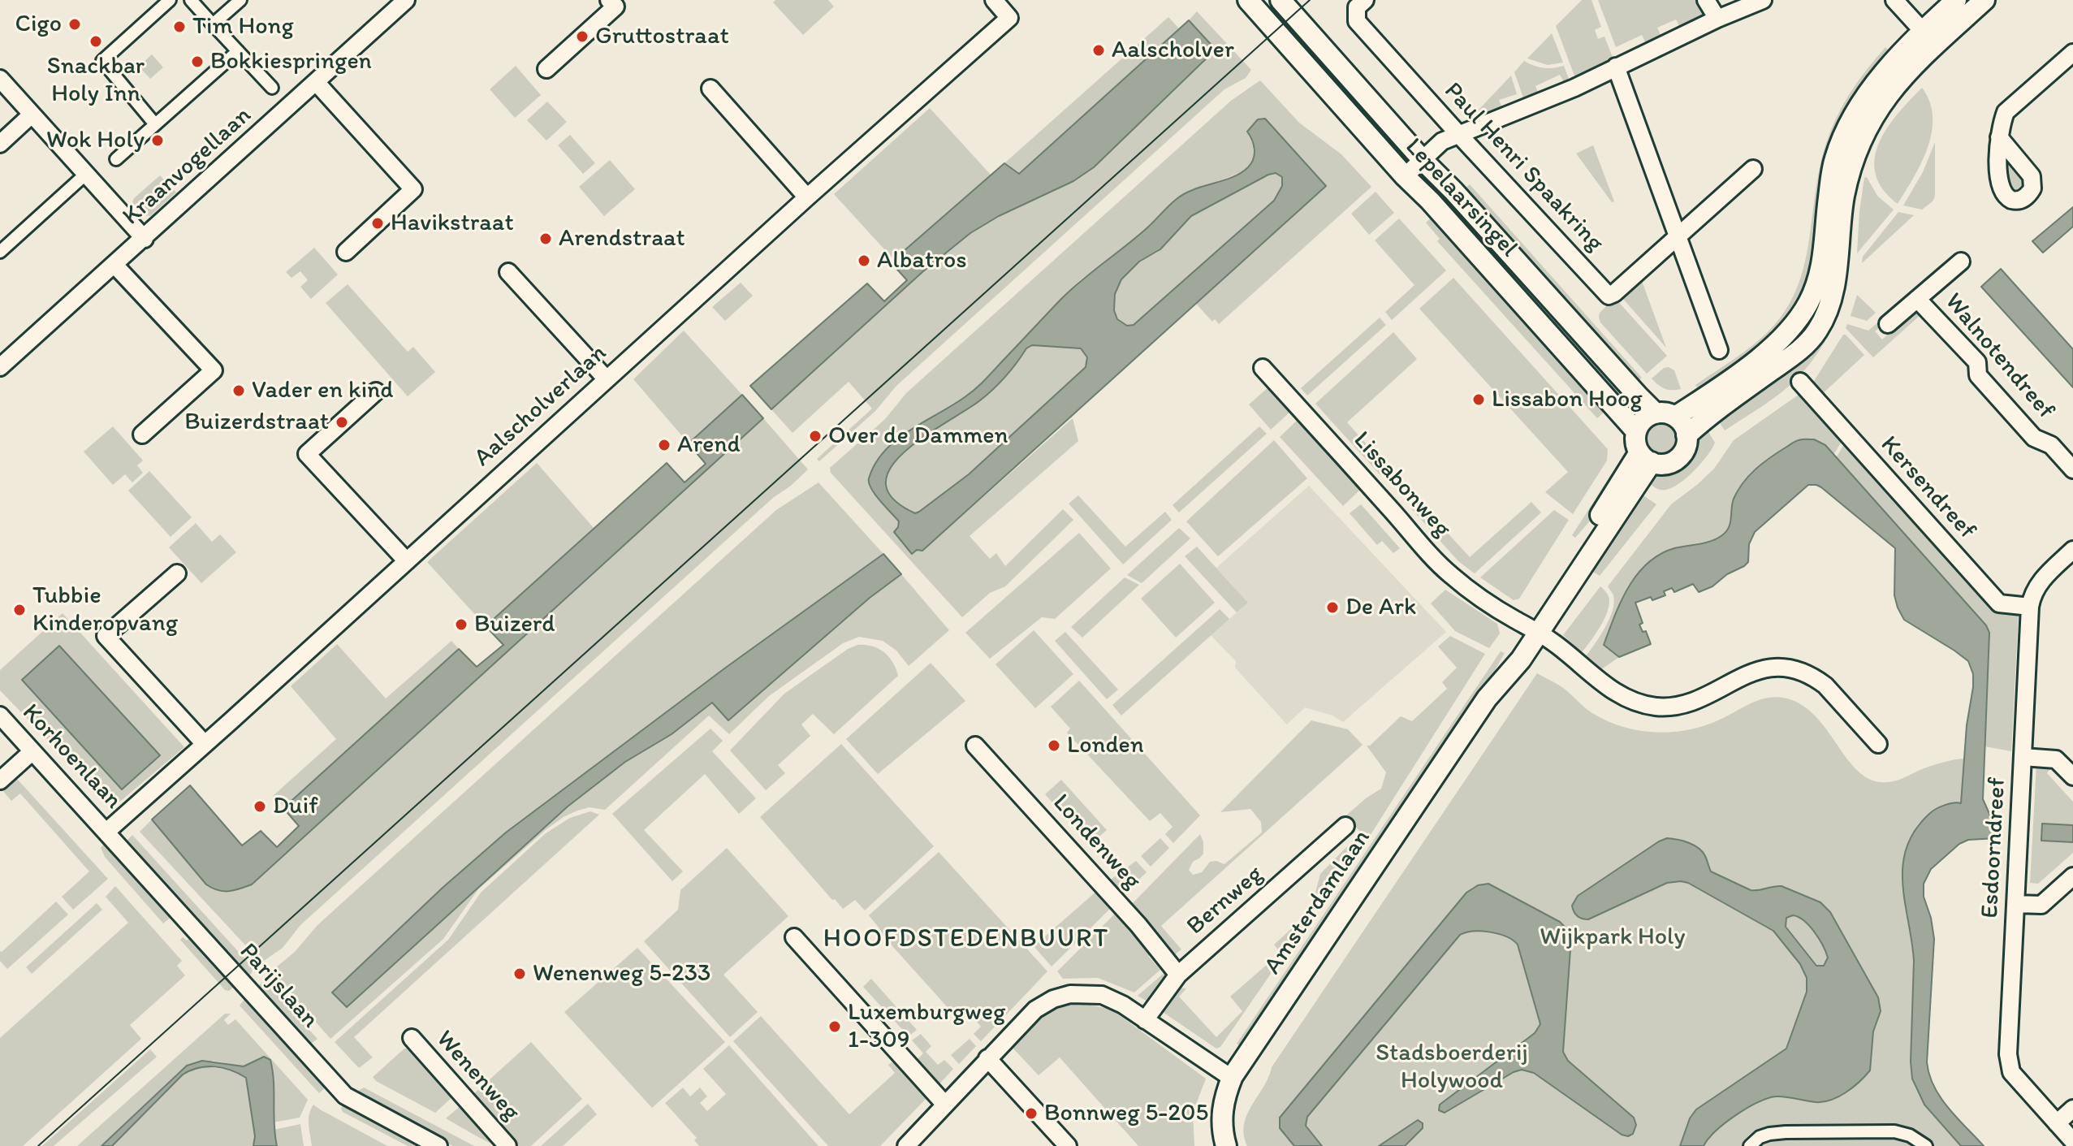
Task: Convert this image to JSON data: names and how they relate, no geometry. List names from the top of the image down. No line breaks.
{"streets":{"street":["Kraanvogellaan","Paul Henri Spaakring","Lepelaarsingel","Walnotendreef","Aalscholverlaan","Lissabonweg","Kersendreef","Korhoenlaan","Londenweg","Esdoorndreef","Bernweg","Amsterdamlaan","Parijslaan","Wenenweg"]},"crossings":[["Lepelaarsingel","Amsterdamlaan"],["Aalscholverlaan","Korhoenlaan"],["Aalscholverlaan","Parijslaan"],["Lissabonweg","Amsterdamlaan"],["Kersendreef","Esdoorndreef"],["Korhoenlaan","Parijslaan"],["Londenweg","Bernweg"]],"districts":["HOOFDSTEDENBUURT"],"parks":["Wijkpark Holy","Stadsboerderij Holywood"],"places":["Cigo","Tim Hong","Gruttostraat","Snackbar Holy Inn","Aalscholver","Bokkiespringen","Wok Holy","Havikstraat","Arendstraat","Albatros","Vader en kind","Lissabon Hoog","Buizerdstraat","Over de Dammen","Arend","De Ark","Tubbie Kinderopvang","Buizerd","Londen","Duif","Wenenweg 5-233","Luxemburgweg 1-309","Bonnweg 5-205"]}
